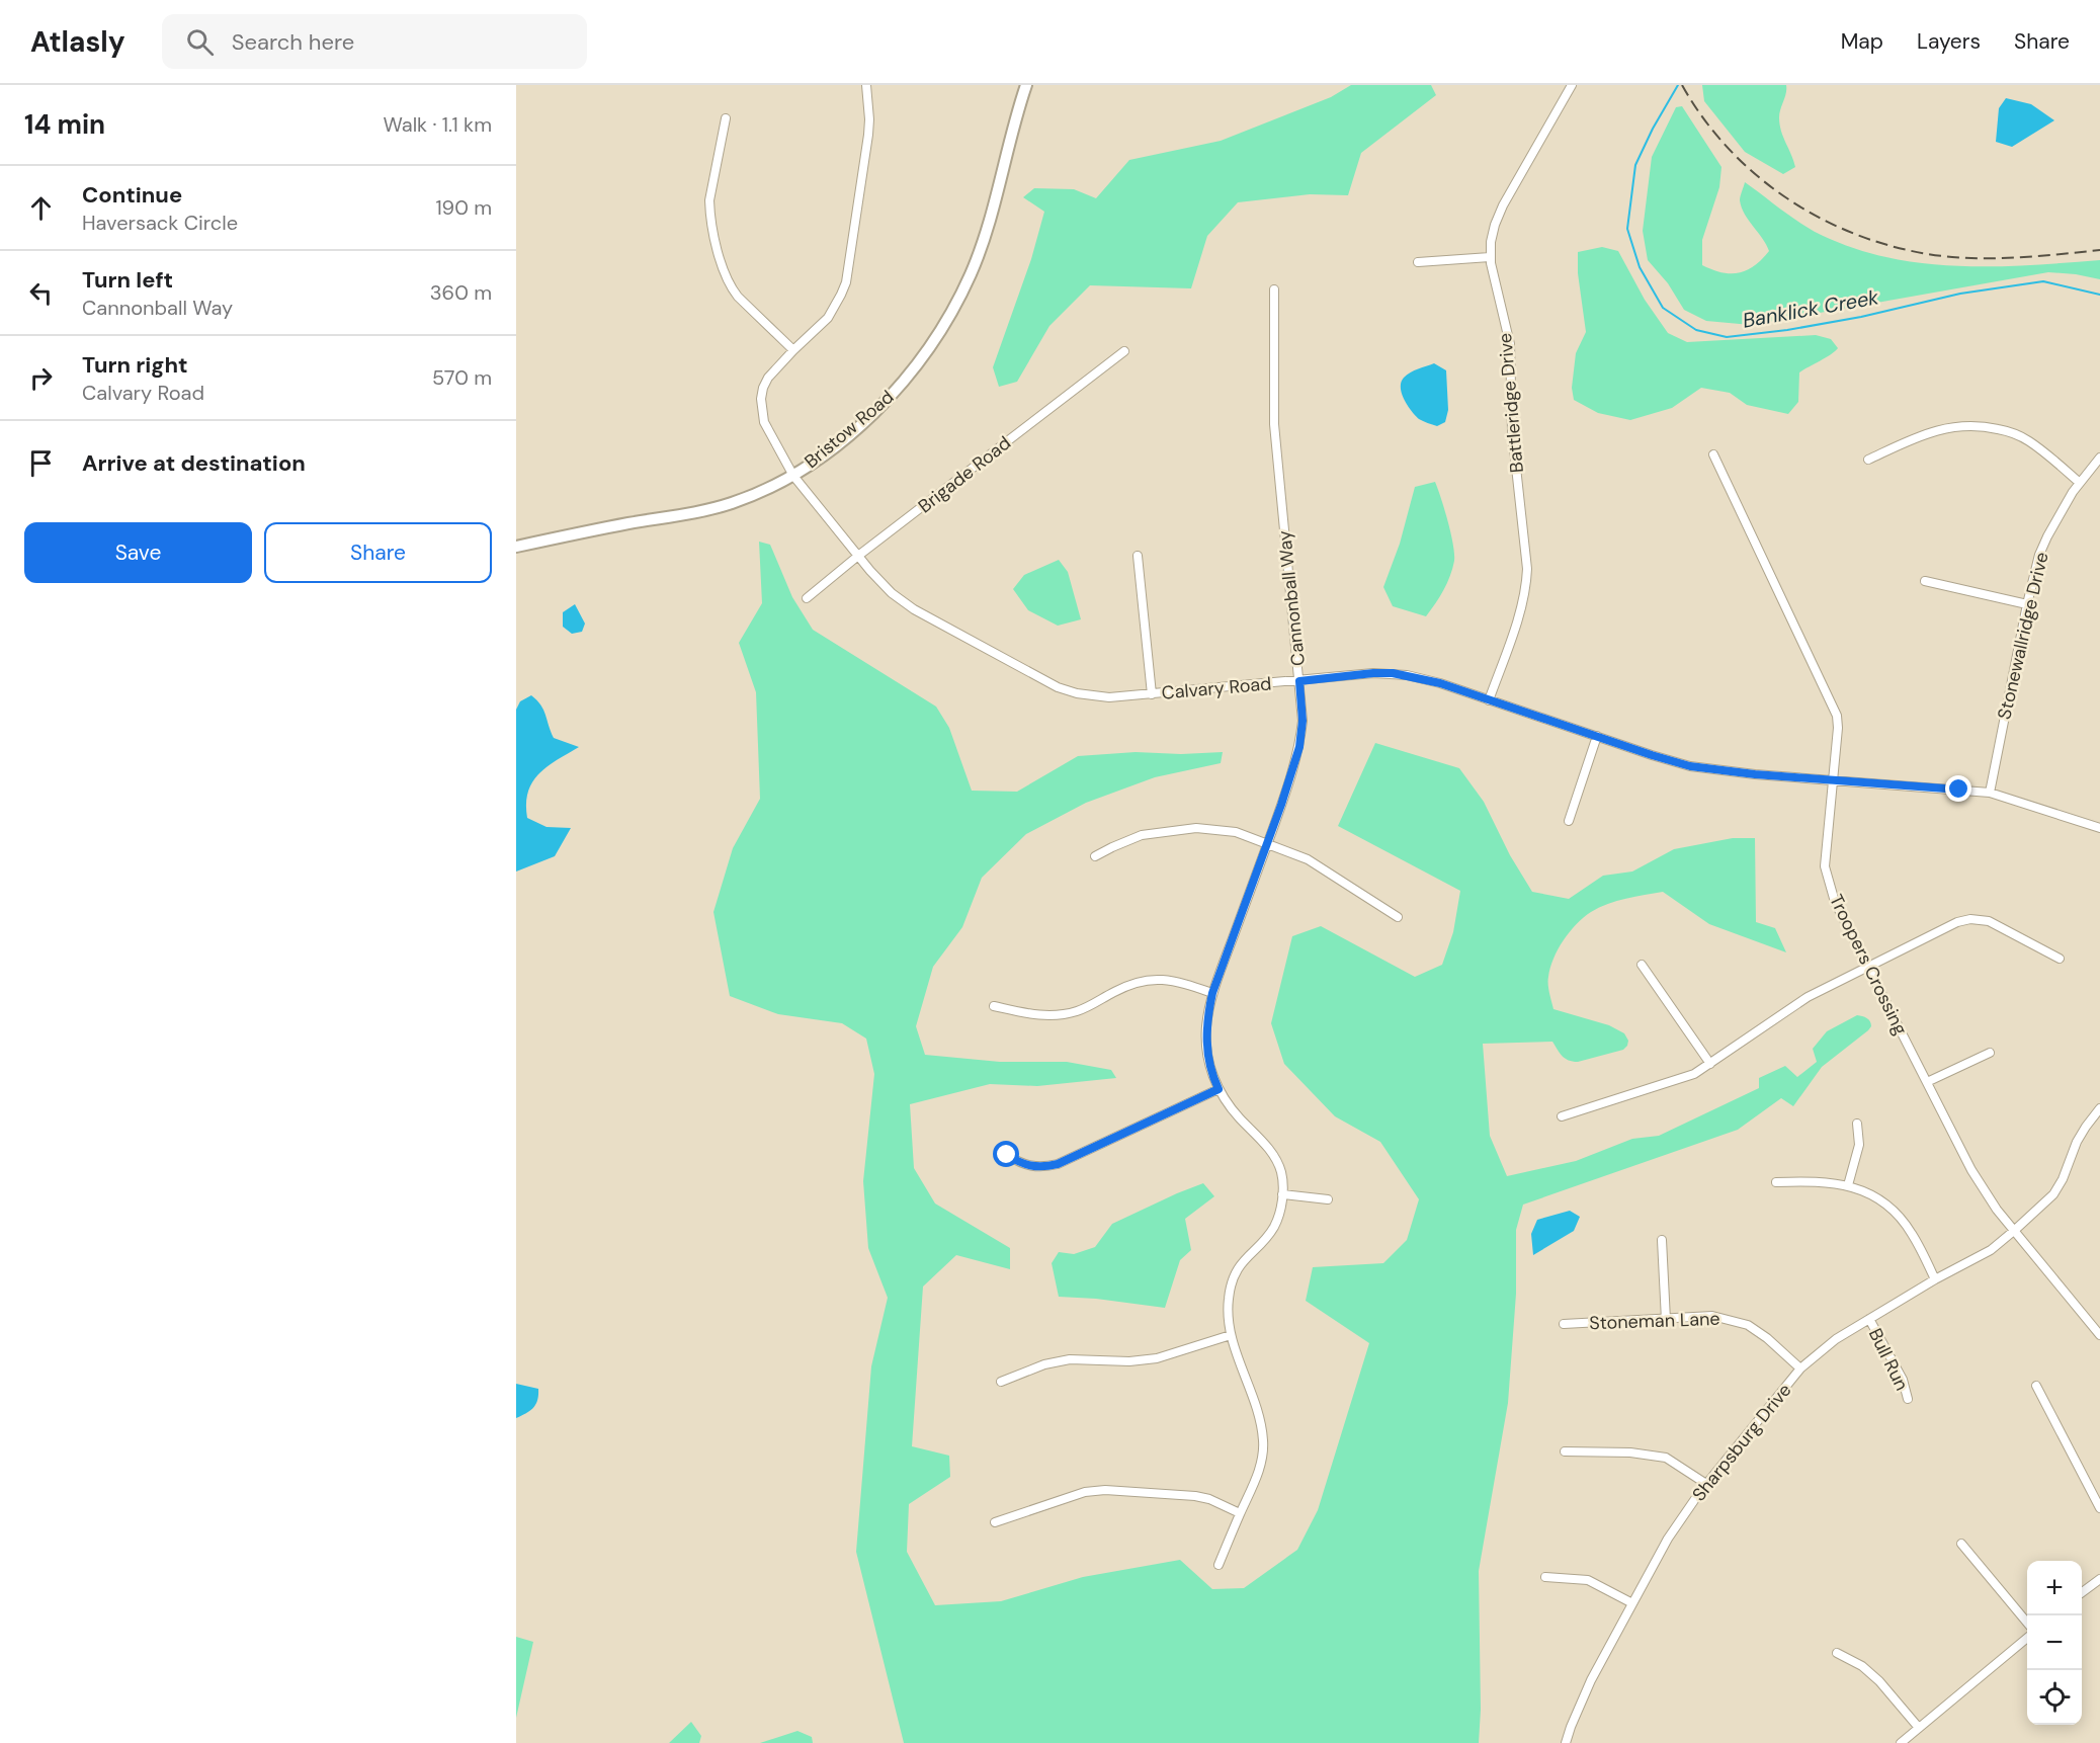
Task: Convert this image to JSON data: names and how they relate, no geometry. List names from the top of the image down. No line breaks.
{"streets":{"main road":["Bristow Road"],"street":["Battleridge Drive","Brigade Road","Cannonball Way","Stonewallridge Drive","Calvary Road","Troopers Crossing","Stoneman Lane","Bull Run","Sharpsburg Drive"]},"crossings":[["Battleridge Drive","Calvary Road"],["Bristow Road","Calvary Road"],["Brigade Road","Calvary Road"],["Cannonball Way","Calvary Road"],["Stonewallridge Drive","Calvary Road"],["Calvary Road","Troopers Crossing"],["Troopers Crossing","Sharpsburg Drive"],["Stoneman Lane","Sharpsburg Drive"],["Bull Run","Sharpsburg Drive"]],"water":["Banklick Creek"],"page":{"header":"Atlasly","search":"Search here","nav":["Map","Layers","Share"],"heading":["14 min","Walk · 1.1 km"],"list":[["Continue","Haversack Circle","190 m"],["Turn left","Cannonball Way","360 m"],["Turn right","Calvary Road","570 m"],"Arrive at destination"],"buttons":["Save","Share"],"map_buttons":["+","−"]}}
